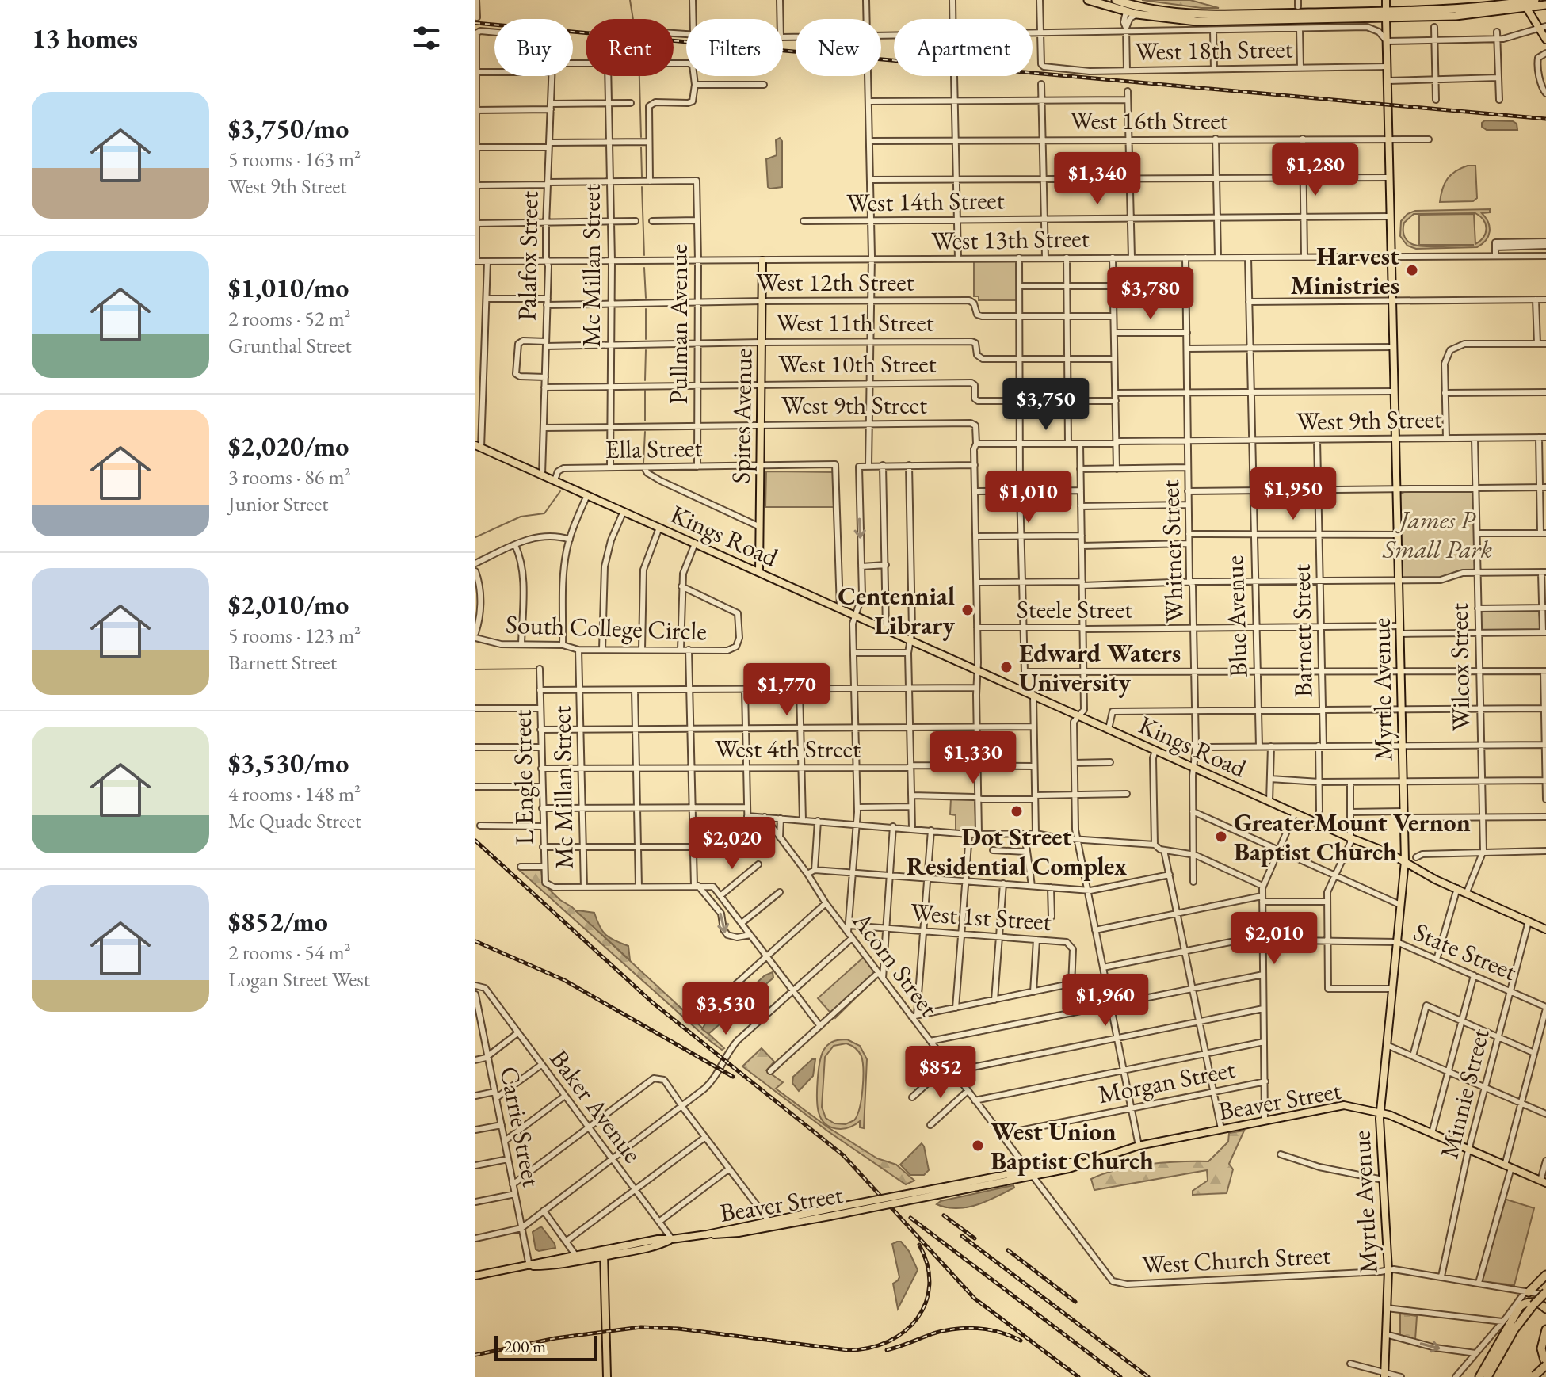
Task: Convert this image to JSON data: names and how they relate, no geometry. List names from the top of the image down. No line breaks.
{"streets":{"main road":["Spires Avenue","Kings Road","Myrtle Avenue","Beaver Street"],"street":["West 18th Street","West 16th Street","West 14th Street","West 13th Street","Palafox Street","Mc Millan Street","West 12th Street","West 11th Street","Pullman Avenue","West 10th Street","West 9th Street","Ella Street","Whitner Street","Steele Street","Blue Avenue","South College Circle","Barnett Street","Wilcox Street","West 4th Street","L Engle Street","West 1st Street","State Street","Acorn Street","Morgan Street","Minnie Street","Baker Avenue","Carrie Street","West Church Street"]},"crossings":[["West 18th Street","Myrtle Avenue"],["West 16th Street","Myrtle Avenue"],["West 14th Street","Myrtle Avenue"],["West 13th Street","Palafox Street"],["West 13th Street","Mc Millan Street"],["West 13th Street","Pullman Avenue"],["West 13th Street","Spires Avenue"],["West 13th Street","Whitner Street"],["West 13th Street","Blue Avenue"],["West 13th Street","Myrtle Avenue"],["Palafox Street","West 12th Street"],["Palafox Street","West 11th Street"],["Palafox Street","West 10th Street"],["Palafox Street","West 9th Street"],["Palafox Street","Kings Road"],["Mc Millan Street","West 12th Street"],["Mc Millan Street","West 11th Street"],["Mc Millan Street","West 10th Street"],["Mc Millan Street","West 9th Street"],["Mc Millan Street","Ella Street"],["Mc Millan Street","South College Circle"],["Mc Millan Street","West 4th Street"],["Mc Millan Street","L Engle Street"],["West 12th Street","Pullman Avenue"],["West 12th Street","Spires Avenue"],["West 11th Street","Pullman Avenue"],["West 11th Street","Spires Avenue"],["Pullman Avenue","West 10th Street"],["Pullman Avenue","West 9th Street"],["Pullman Avenue","Ella Street"],["West 10th Street","Spires Avenue"],["West 9th Street","Spires Avenue"],["West 9th Street","Whitner Street"],["West 9th Street","Blue Avenue"],["West 9th Street","Barnett Street"],["West 9th Street","Wilcox Street"],["West 9th Street","Myrtle Avenue"],["Spires Avenue","Ella Street"],["Spires Avenue","Kings Road"],["Ella Street","Kings Road"],["Kings Road","Whitner Street"],["Kings Road","Barnett Street"],["Kings Road","Wilcox Street"],["Kings Road","Myrtle Avenue"],["Kings Road","Minnie Street"],["Whitner Street","Steele Street"],["Steele Street","Blue Avenue"],["Steele Street","Barnett Street"],["Steele Street","Wilcox Street"],["Steele Street","Myrtle Avenue"],["Myrtle Avenue","State Street"],["Myrtle Avenue","Beaver Street"],["Myrtle Avenue","West Church Street"],["West 4th Street","L Engle Street"],["State Street","Minnie Street"],["Acorn Street","Morgan Street"],["Acorn Street","Beaver Street"],["Acorn Street","West Church Street"],["Minnie Street","Beaver Street"],["Minnie Street","West Church Street"],["Beaver Street","Baker Avenue"],["Beaver Street","Carrie Street"]],"parks":["James P Small Park"],"places":["Harvest Ministries","Centennial Library","Edward Waters University","Dot Street Residential Complex","GreaterMount Vernon Baptist Church","West Union Baptist Church"],"scale_bar":"200 m","page":{"heading":"13 homes","chip":["Buy","Rent","Filters","New","Apartment"],"list":[{"name":"$3,750/mo","note":"5 rooms · 163 m² · West 9th Street"},{"name":"$1,010/mo","note":"2 rooms · 52 m² · Grunthal Street"},{"name":"$2,020/mo","note":"3 rooms · 86 m² · Junior Street"},{"name":"$2,010/mo","note":"5 rooms · 123 m² · Barnett Street"},{"name":"$3,530/mo","note":"4 rooms · 148 m² · Mc Quade Street"},{"name":"$852/mo","note":"2 rooms · 54 m² · Logan Street West"}],"price":["$1,280","$1,340","$3,780","$3,750","$1,950","$1,010","$1,770","$1,330","$2,020","$2,010","$1,960","$3,530","$852"],"scale":"200 m"}}
